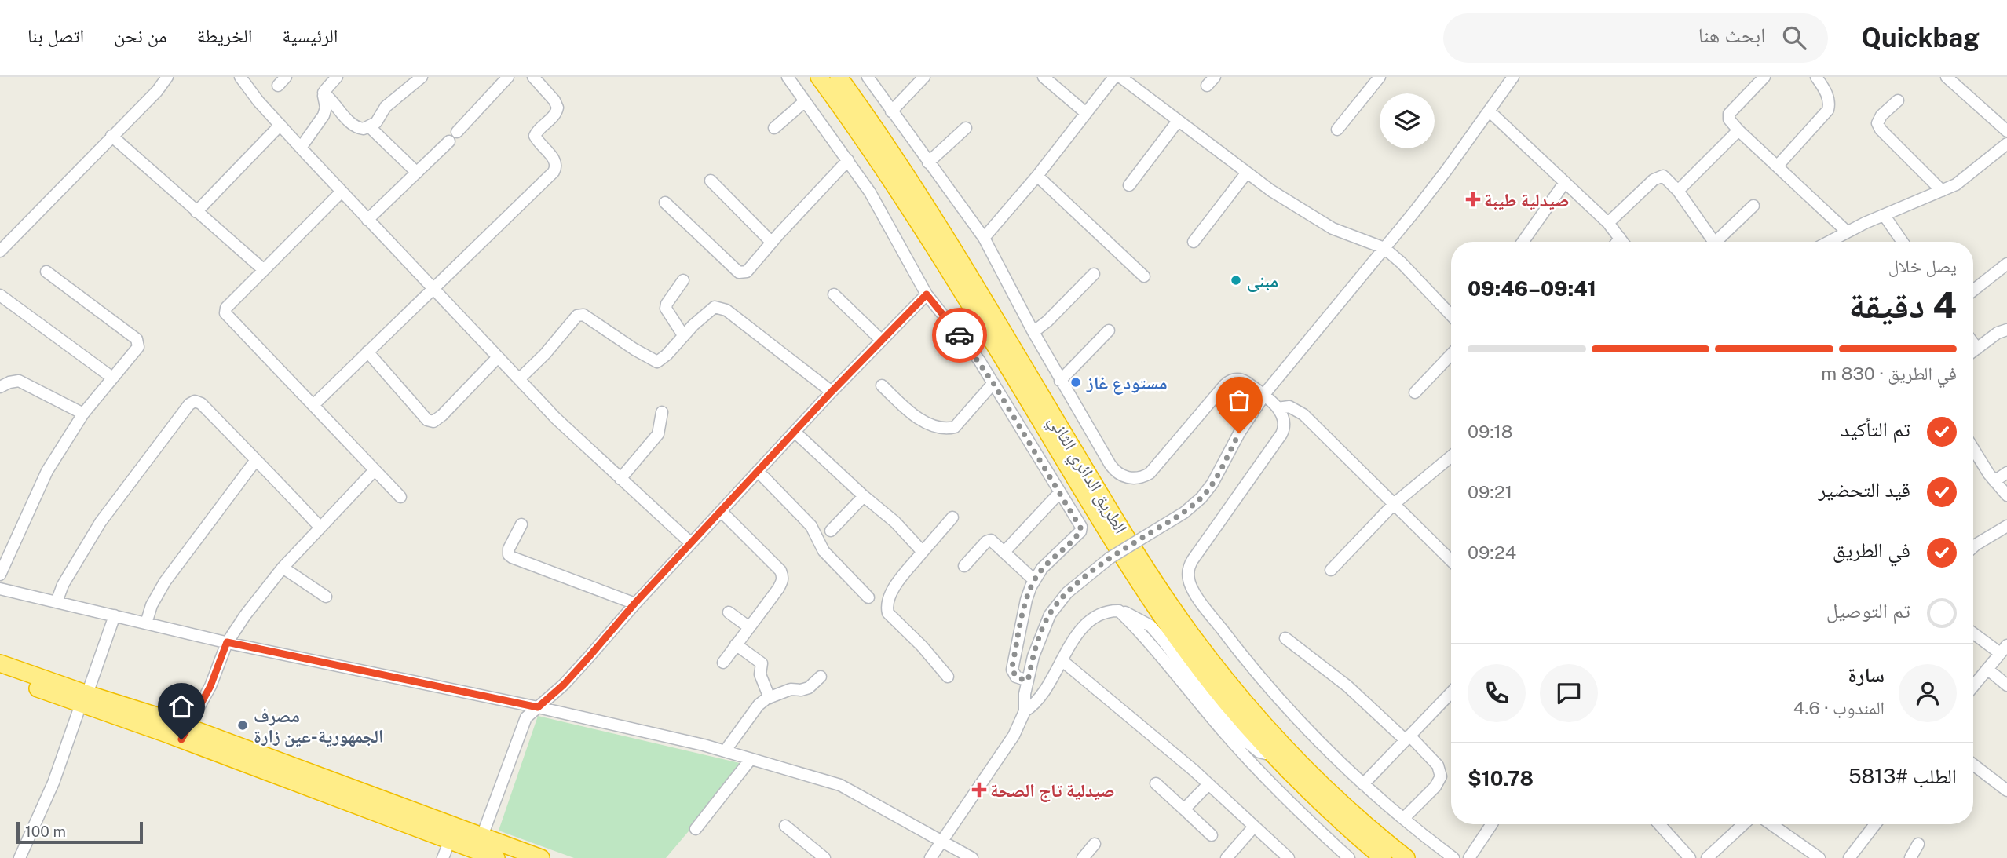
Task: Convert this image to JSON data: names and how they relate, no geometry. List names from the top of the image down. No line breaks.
{"streets":{"highway":["الطريق الدائري الثاني"]},"places":{"health":["صيدلية طيبة","صيدلية تاج الصحة"],"other":["مبنى","مستودع غاز","مصرف الجمهورية-عين زارة"]},"scale_bar":"100 m","page":{"header":"Quickbag","search":"ابحث هنا","nav":["الرئيسية","الخريطة","من نحن","اتصل بنا"],"heading":["4 دقيقة","يصل خلال","09:41–09:46"],"panel":["سارة","المندوب · 4.6","الطلب #5813","$10.78"],"bar":"في الطريق · 830 m","list":[["تم التأكيد","09:18"],["قيد التحضير","09:21"],["في الطريق","09:24"],"تم التوصيل"],"scale":"100 m"}}
